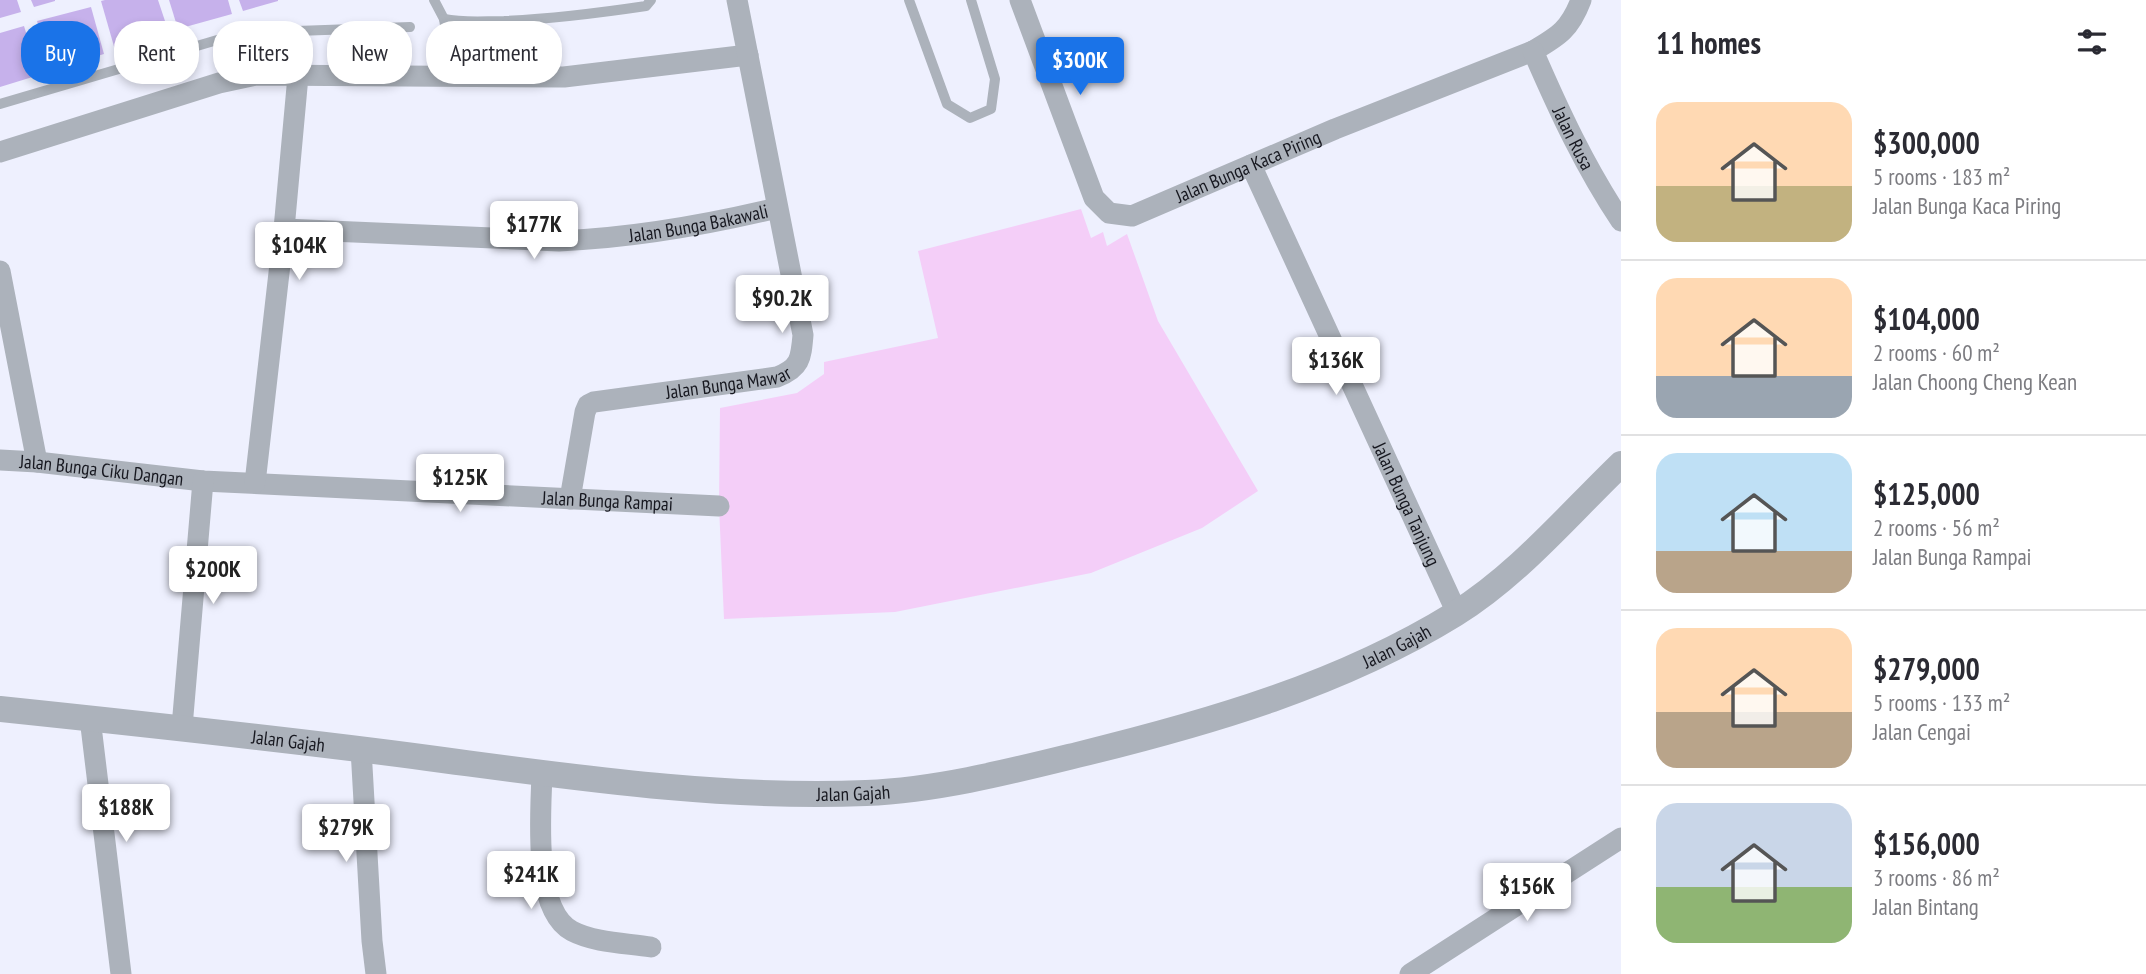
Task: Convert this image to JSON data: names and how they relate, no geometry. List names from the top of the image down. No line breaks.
{"streets":{"street":["Jalan Rusa","Jalan Bunga Kaca Piring","Jalan Bunga Bakawali","Jalan Bunga Mawar","Jalan Bunga Ciku Dangan","Jalan Bunga Rampai","Jalan Bunga Tanjung","Jalan Gajah"]},"crossings":[["Jalan Rusa","Jalan Bunga Kaca Piring"],["Jalan Bunga Kaca Piring","Jalan Bunga Tanjung"],["Jalan Bunga Bakawali","Jalan Bunga Mawar"],["Jalan Bunga Mawar","Jalan Bunga Rampai"],["Jalan Bunga Ciku Dangan","Jalan Bunga Rampai"],["Jalan Bunga Tanjung","Jalan Gajah"]],"page":{"heading":"11 homes","chip":["Buy","Rent","Filters","New","Apartment"],"price":["$300K","$177K","$104K","$90.2K","$136K","$125K","$200K","$188K","$279K","$241K","$156K"],"list":[{"name":"$300,000","note":"5 rooms · 183 m² · Jalan Bunga Kaca Piring"},{"name":"$104,000","note":"2 rooms · 60 m² · Jalan Choong Cheng Kean"},{"name":"$125,000","note":"2 rooms · 56 m² · Jalan Bunga Rampai"},{"name":"$279,000","note":"5 rooms · 133 m² · Jalan Cengai"},{"name":"$156,000","note":"3 rooms · 86 m² · Jalan Bintang"}]}}
